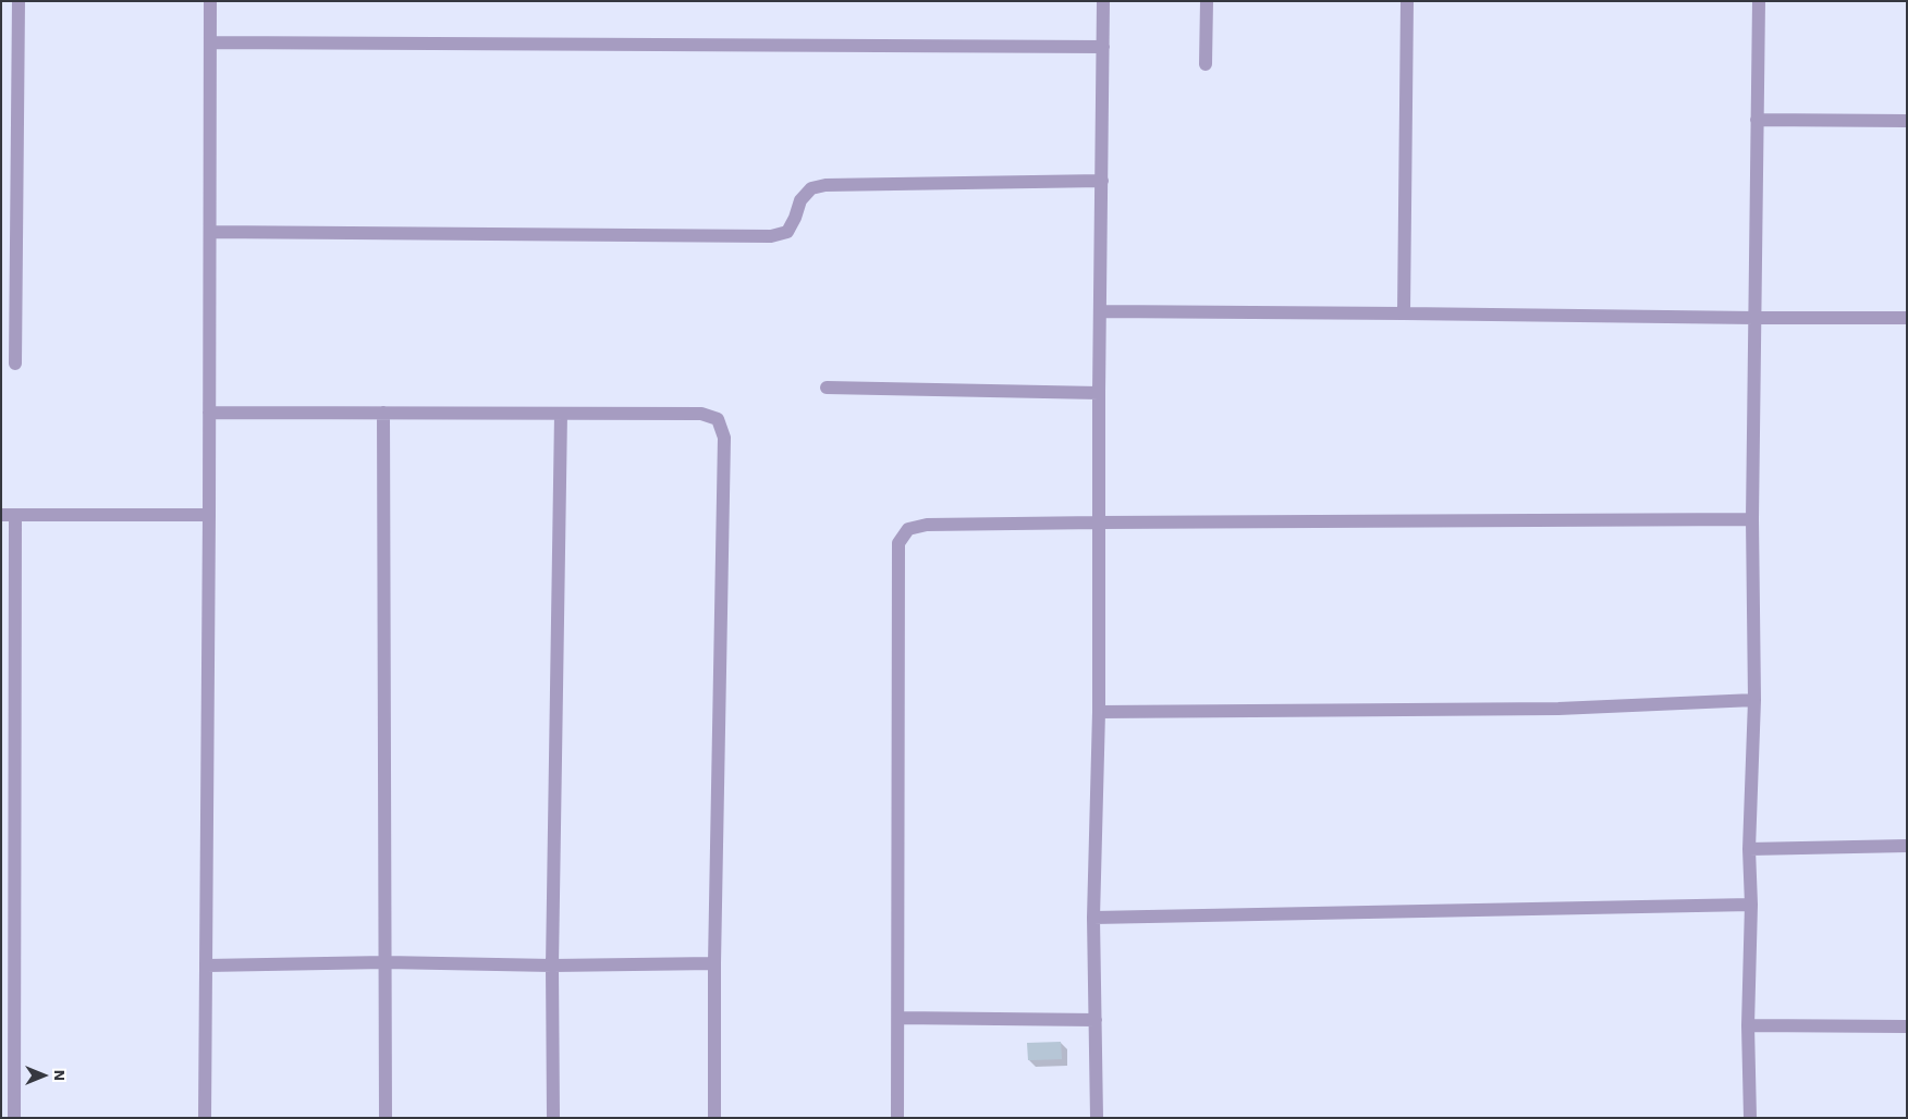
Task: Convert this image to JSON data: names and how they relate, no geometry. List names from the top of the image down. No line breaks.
{"north":"right"}
